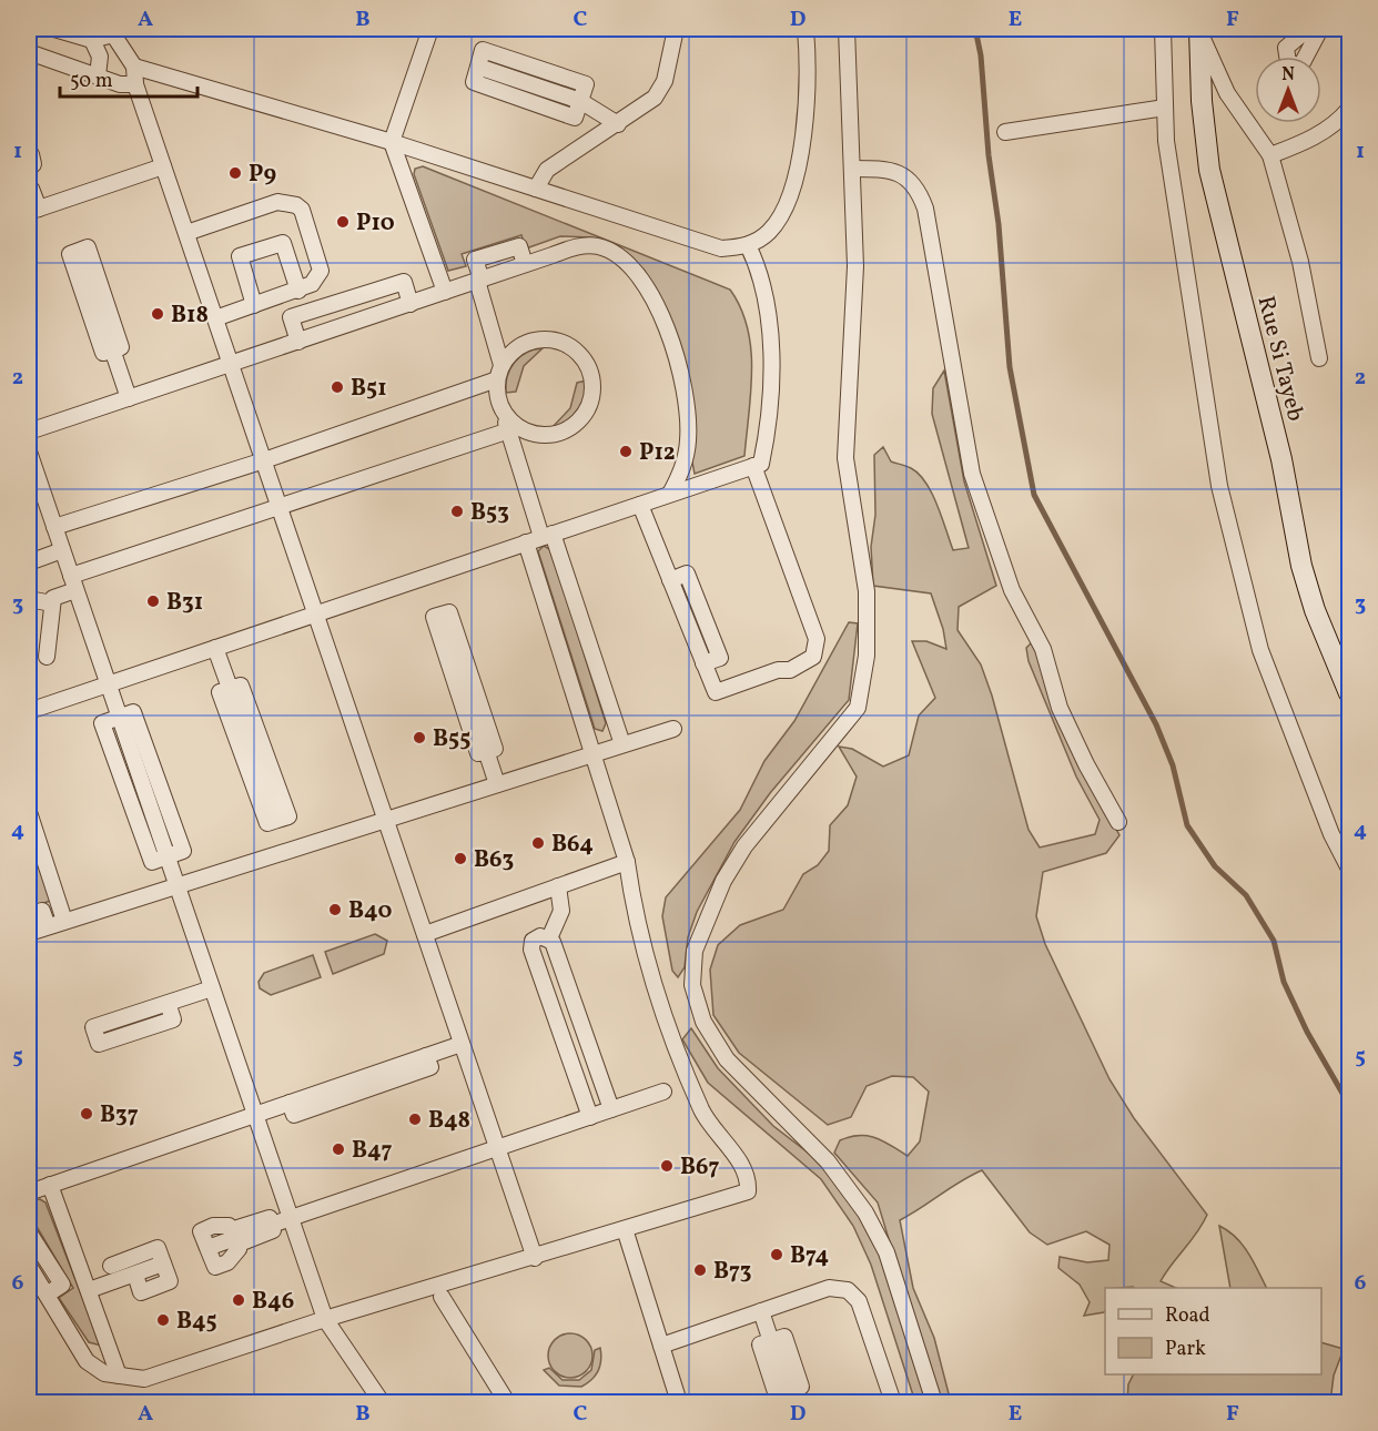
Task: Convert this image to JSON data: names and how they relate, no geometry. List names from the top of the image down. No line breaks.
{"streets":{"main road":["Rue Si Tayeb"]},"places":["P9","P10","B18","B51","P12","B53","B31","B55","B64","B63","B40","B37","B48","B47","B67","B74","B73","B46","B45"],"legend":["Road","Park"],"scale_bar":"50 m","north":"top","grid":{"columns":["A","B","C","D","E","F"],"rows":["1","2","3","4","5","6"]}}
